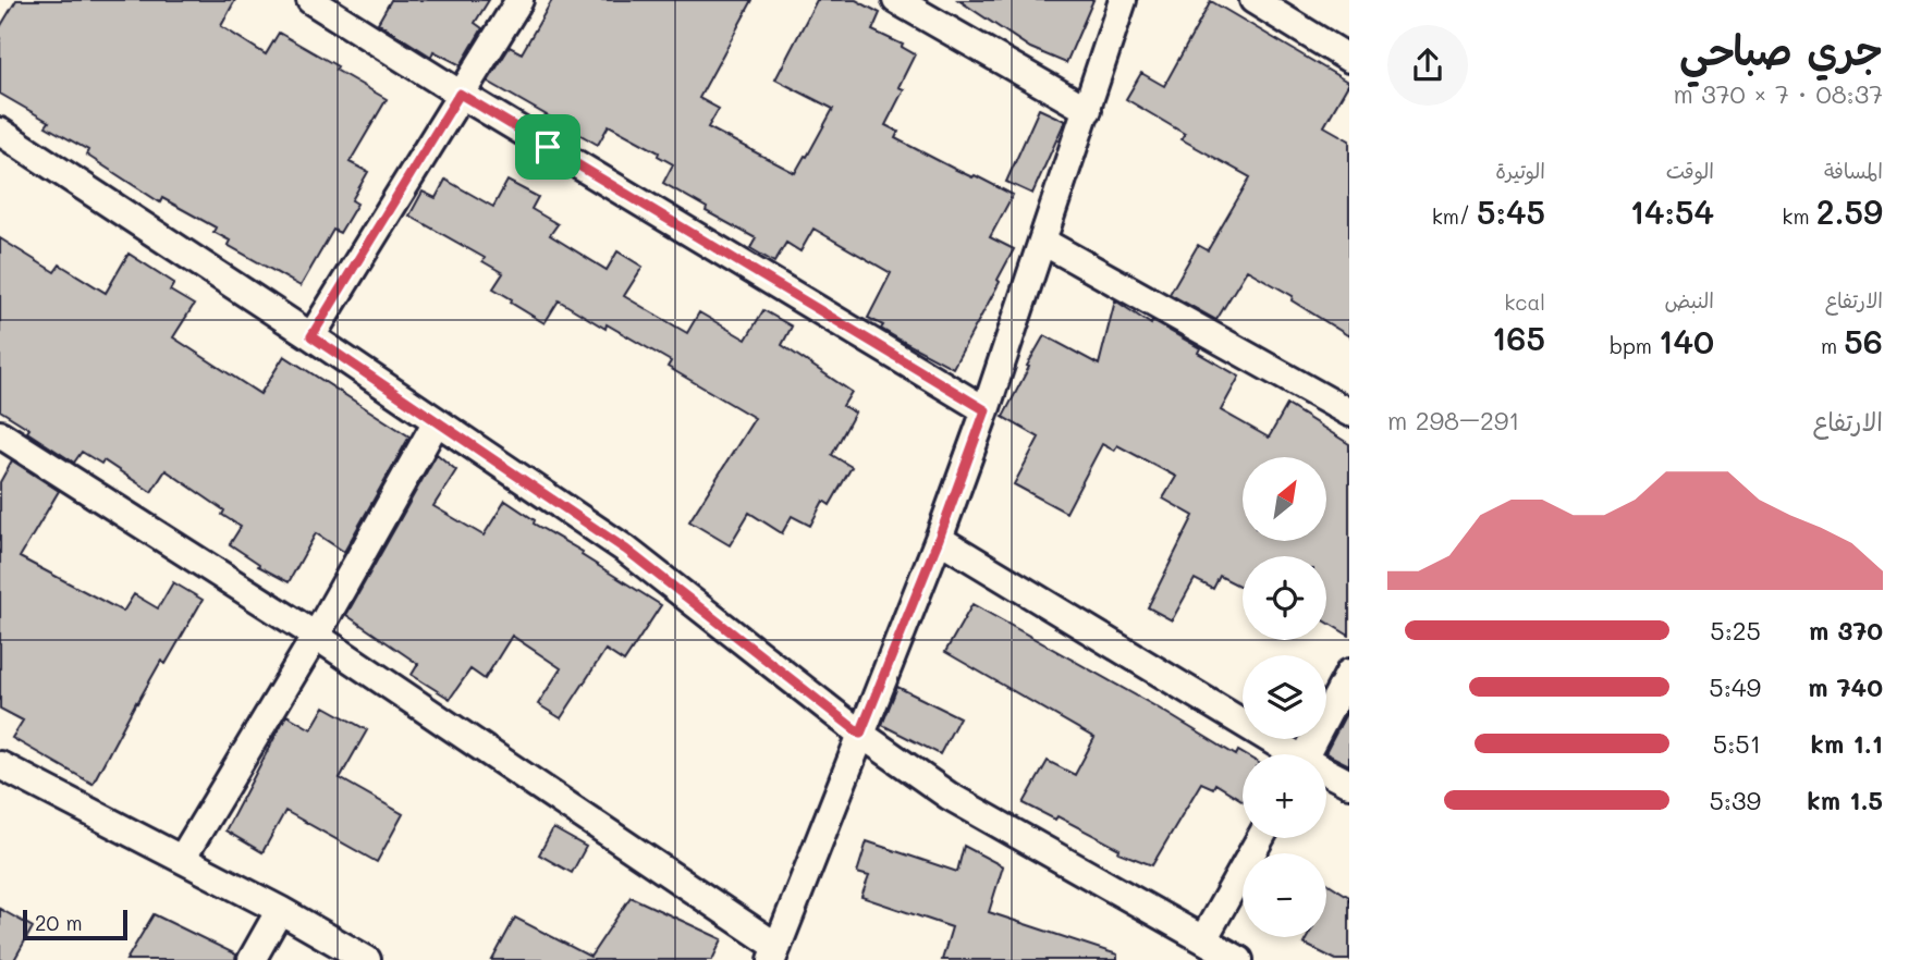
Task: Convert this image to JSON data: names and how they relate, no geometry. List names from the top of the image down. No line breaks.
{"scale_bar":"20 m","north":"top right","page":{"heading":["جري صباحي","08:37 · 7 × 370 m"],"stats":[["المسافة","2.59 km"],["الوقت","14:54"],["الوتيرة","5:45 /km"],["الارتفاع","56 m"],["النبض","140 bpm"],["kcal","165"]],"chart":["الارتفاع","291–298 m"],"map_buttons":["+","−"],"list":[{"name":"370 m","note":"5:25"},{"name":"740 m","note":"5:49"},{"name":"1.1 km","note":"5:51"},{"name":"1.5 km","note":"5:39"}],"scale":"20 m"}}
